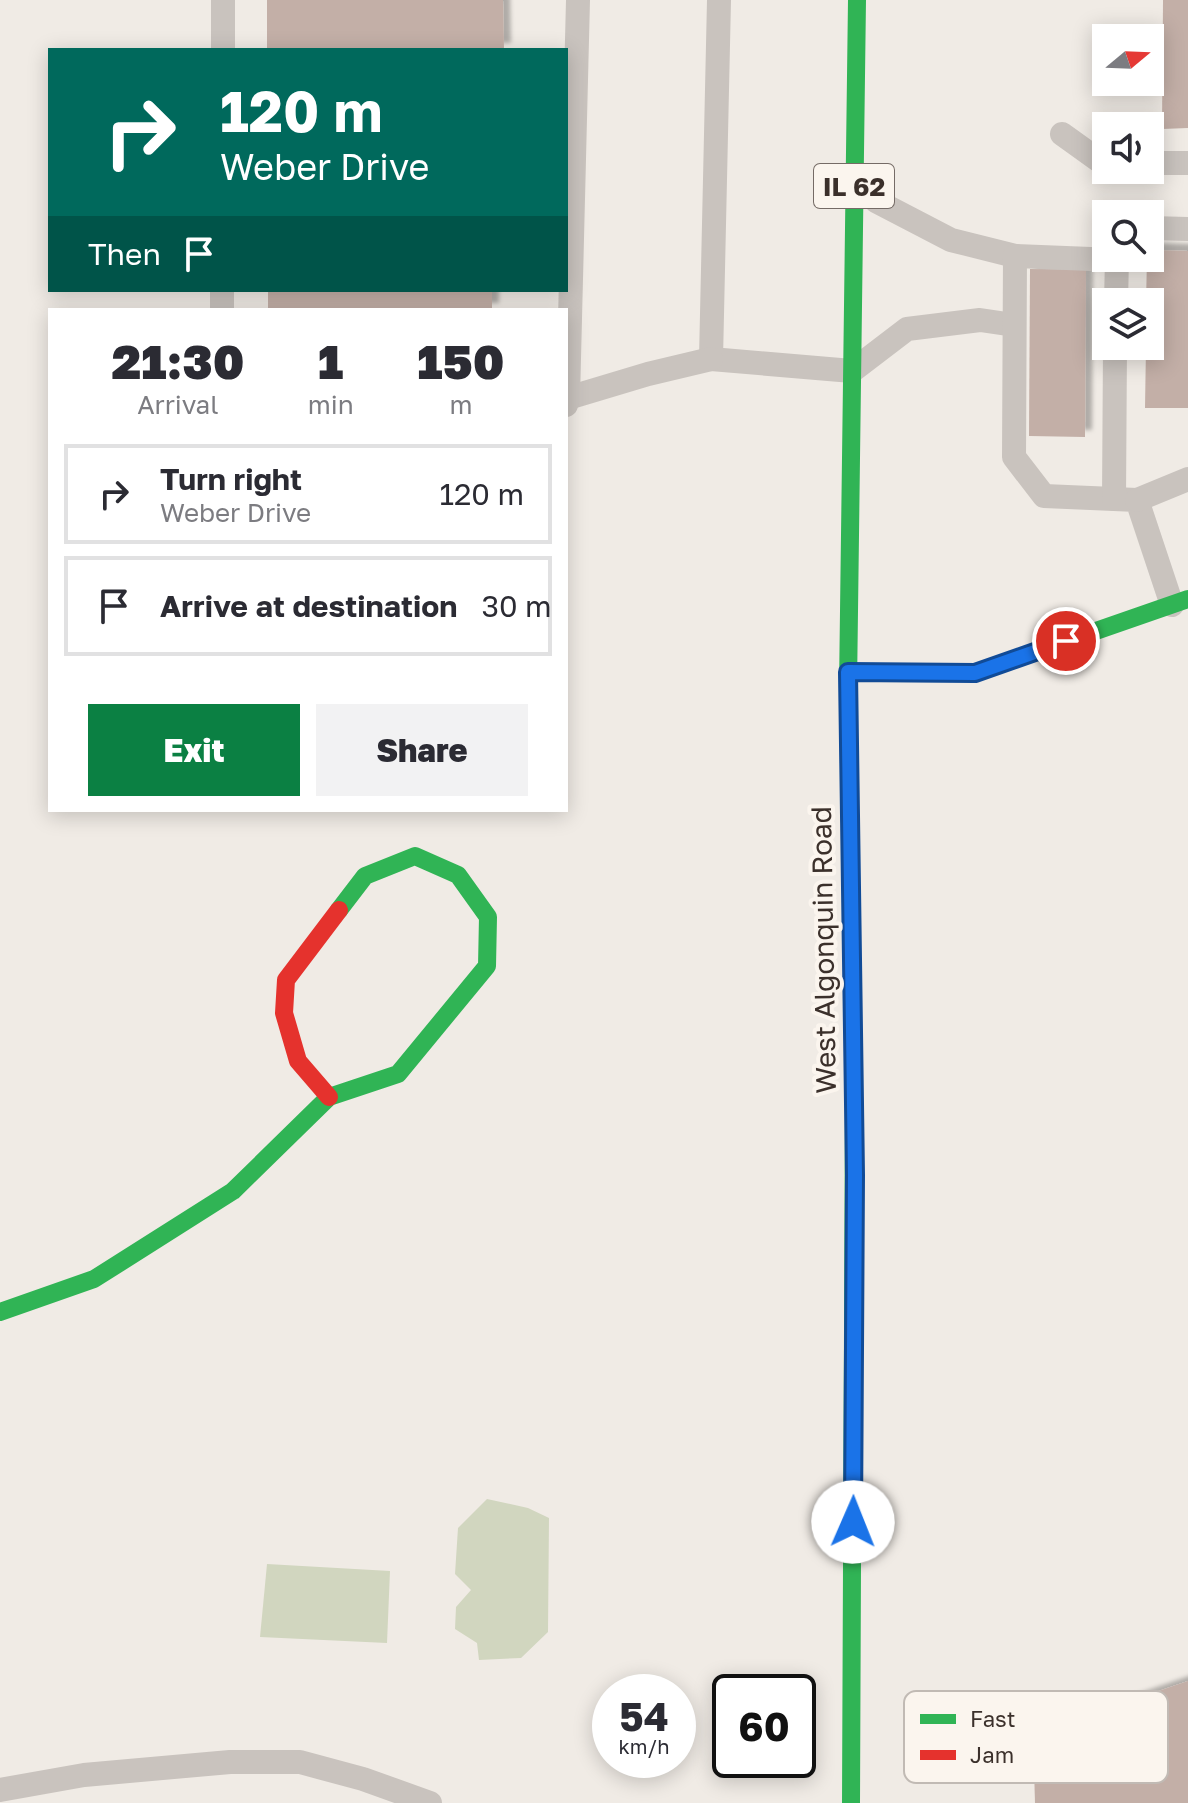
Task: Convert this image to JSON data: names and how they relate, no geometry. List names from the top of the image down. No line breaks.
{"streets":{"main road":["IL 62","West Algonquin Road"]},"legend":["Fast","Jam"],"north":"right","page":{"turn":["120 m","Weber Drive"],"then":"Then","eta":["21:30","Arrival","1","min","150","m"],"list":[{"name":"Turn right","note":"Weber Drive","value":"120 m"},{"name":"Arrive at destination","value":"30 m"}],"buttons":["Exit","Share"],"speed":"54 km/h","limit":"60"}}
